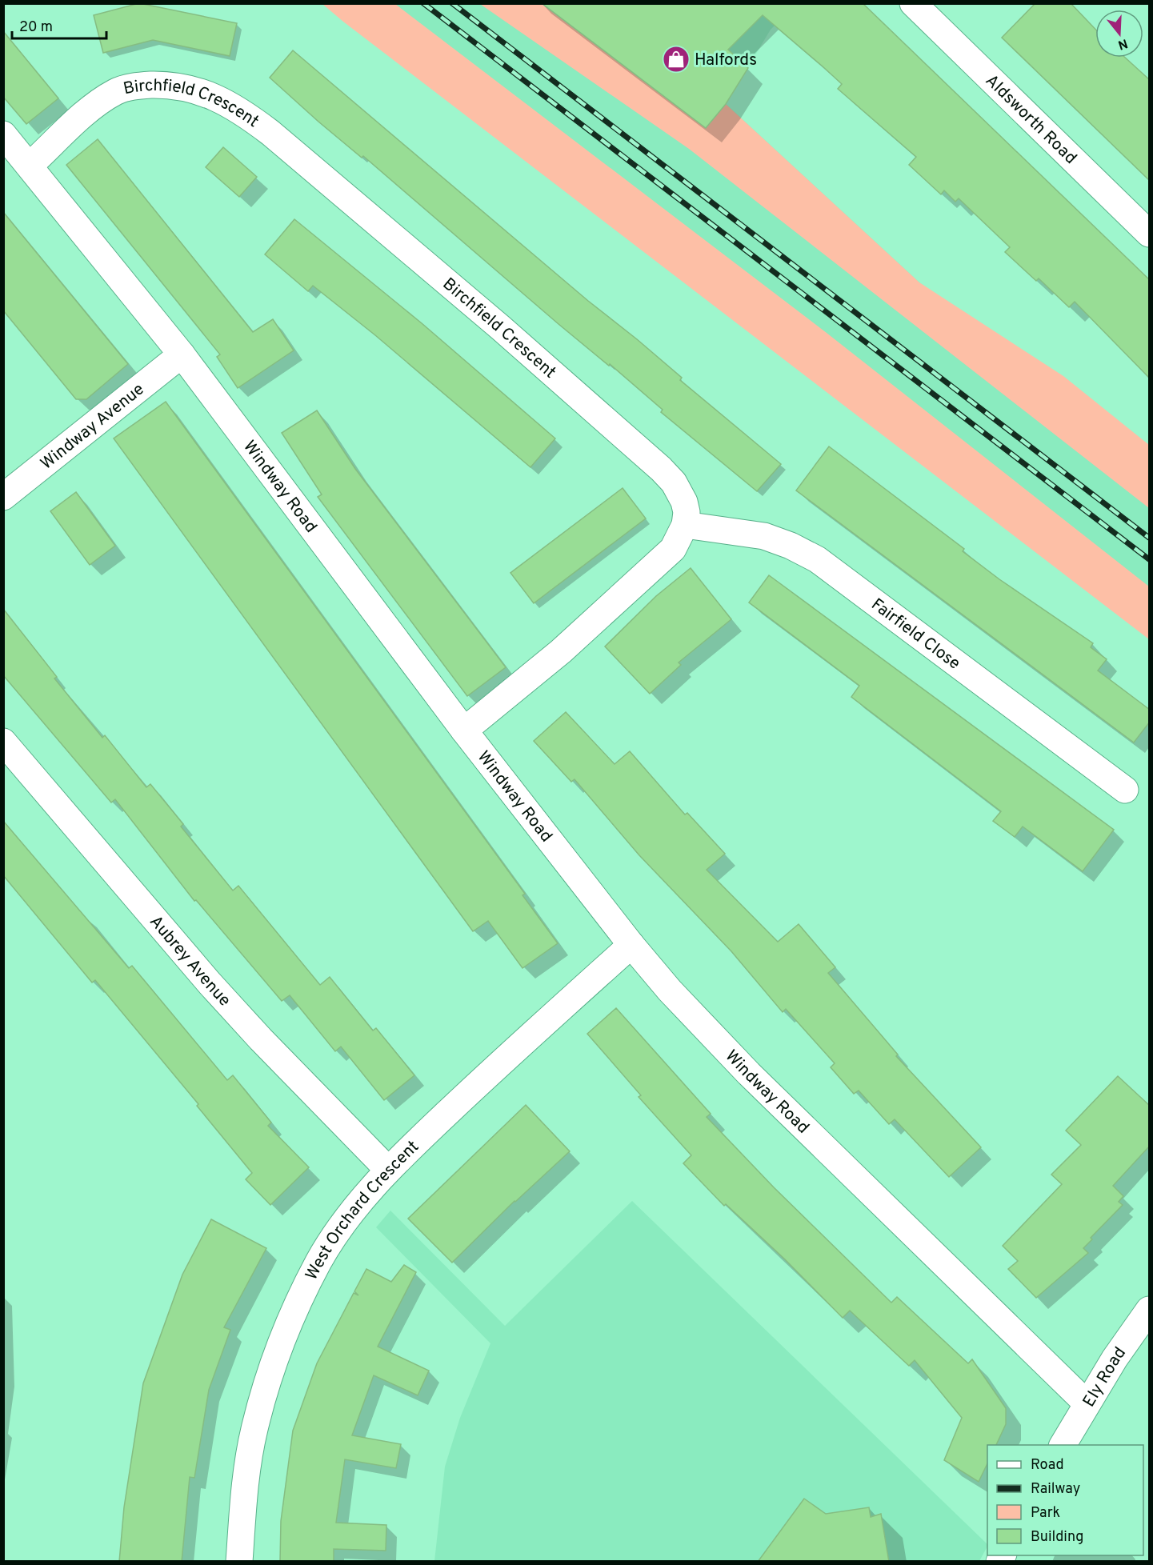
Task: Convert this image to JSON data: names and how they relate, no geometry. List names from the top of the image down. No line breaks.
{"streets":{"street":["Birchfield Crescent","Aldsworth Road","Windway Avenue","Windway Road","Fairfield Close","Aubrey Avenue","West Orchard Crescent","Ely Road"]},"crossings":[["Birchfield Crescent","Windway Road"],["Birchfield Crescent","Fairfield Close"],["Windway Avenue","Windway Road"],["Windway Road","West Orchard Crescent"],["Windway Road","Ely Road"],["Aubrey Avenue","West Orchard Crescent"]],"places":{"shop":["Halfords"]},"legend":["Road","Railway","Park","Building"],"scale_bar":"20 m","north":"bottom"}
